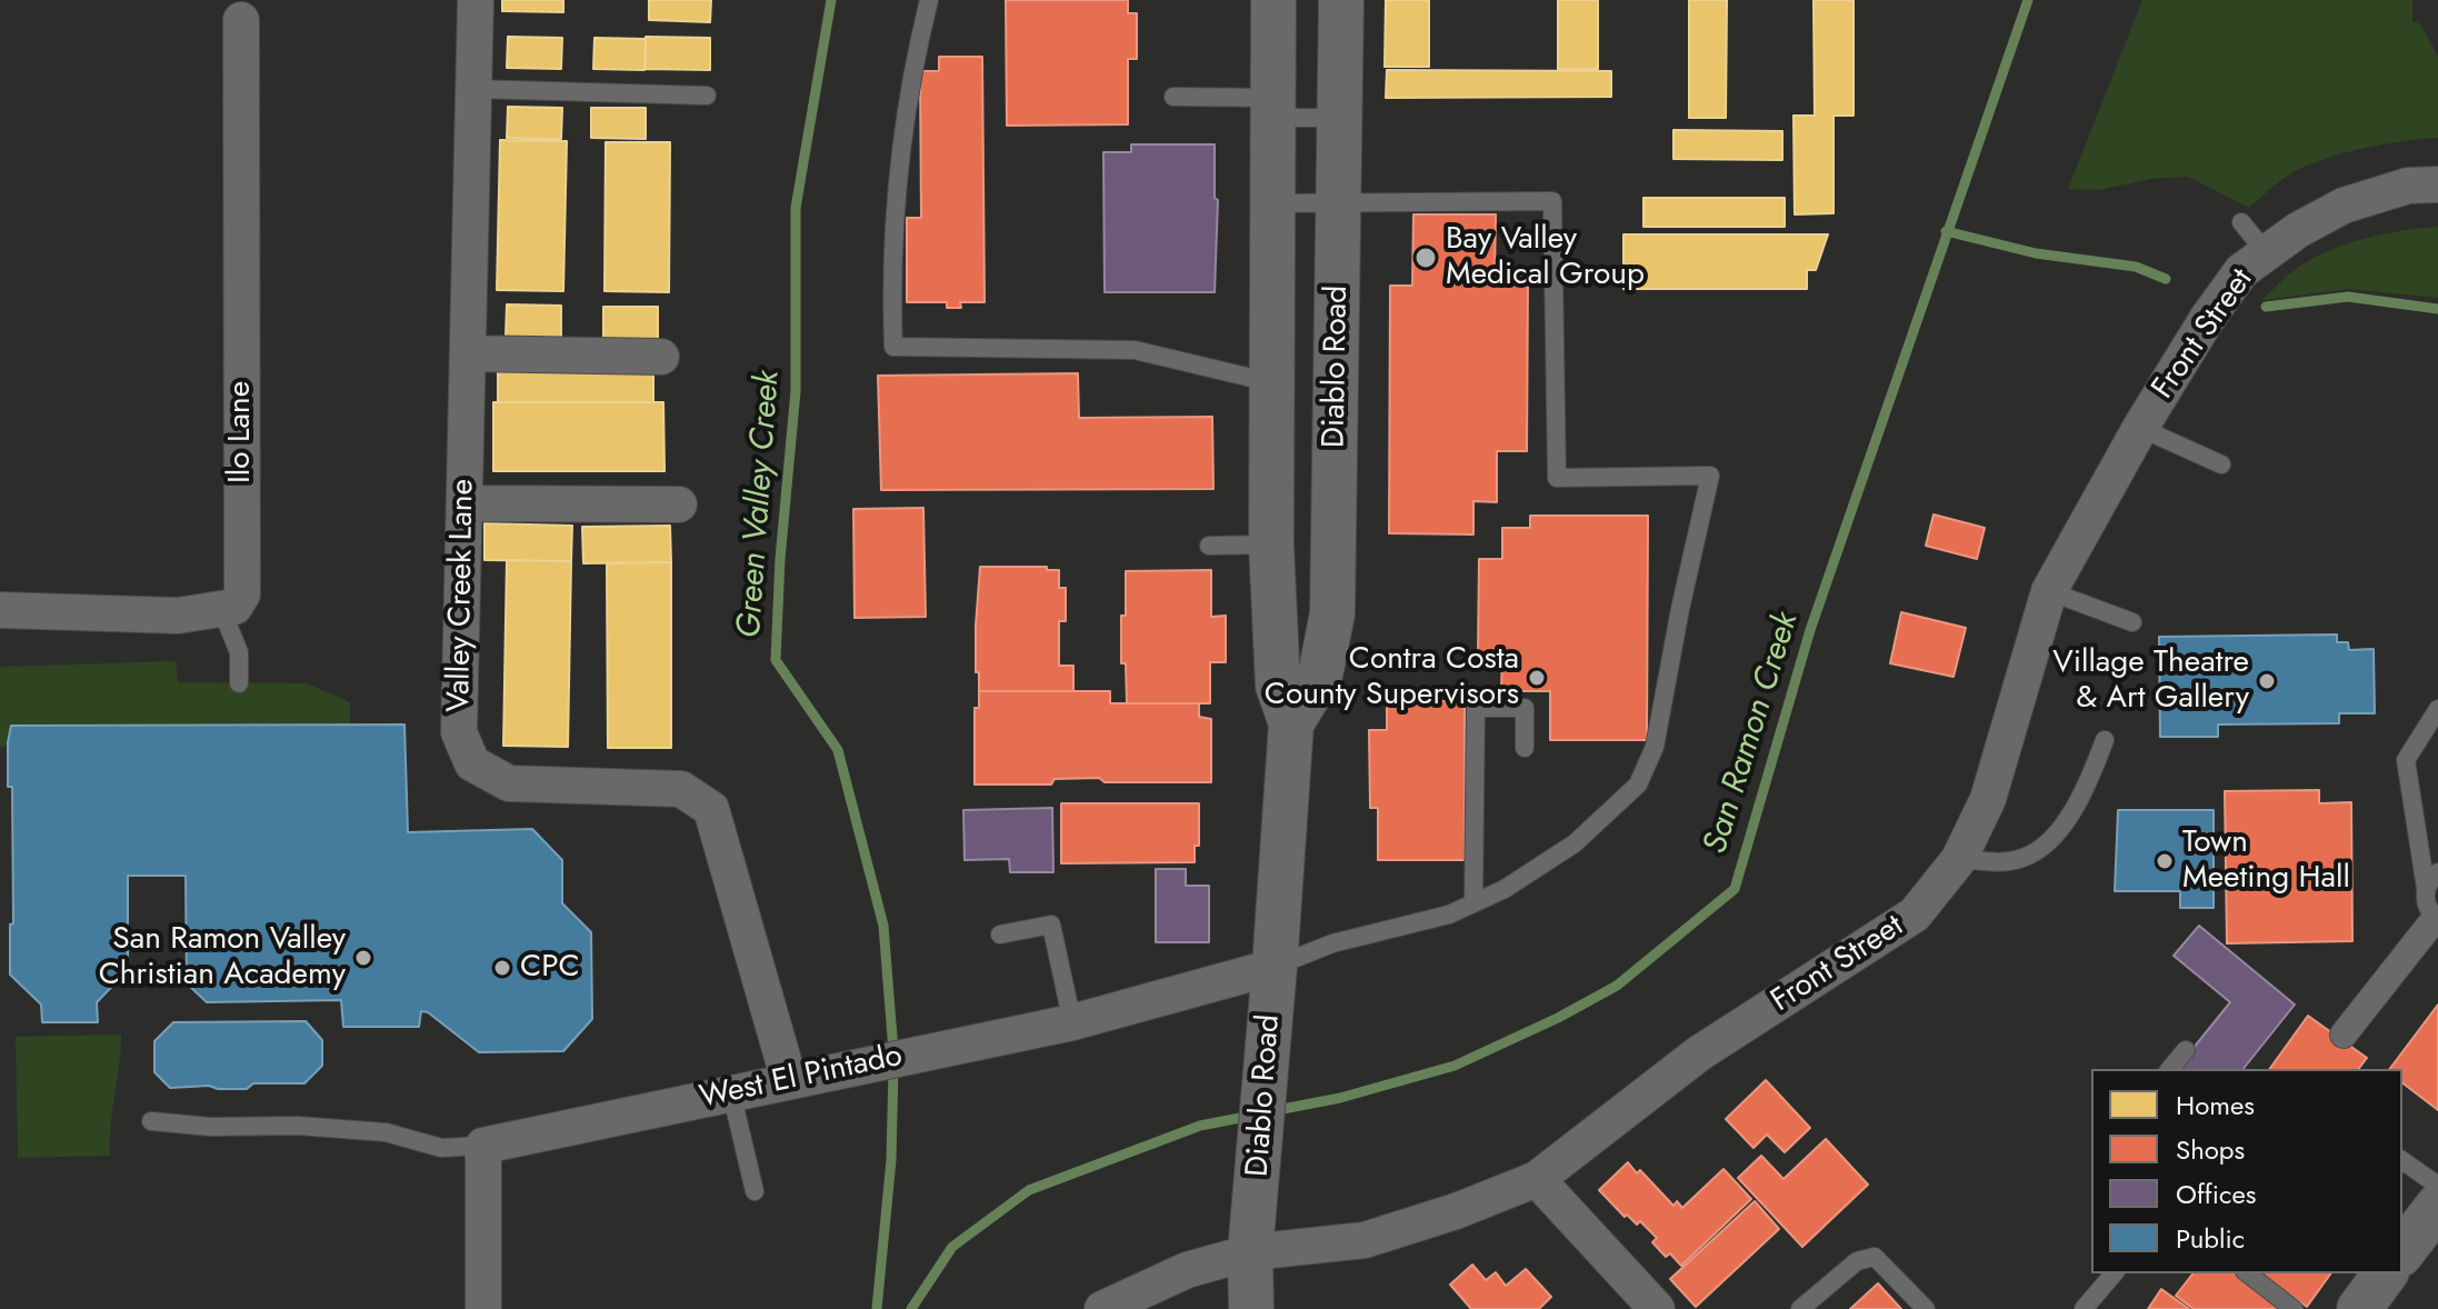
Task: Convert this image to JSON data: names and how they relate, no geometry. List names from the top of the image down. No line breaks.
{"streets":{"street":["Front Street","Diablo Road","Ilo Lane","Valley Creek Lane","West El Pintado"]},"crossings":[["Front Street","Diablo Road"],["Diablo Road","West El Pintado"],["Valley Creek Lane","West El Pintado"]],"water":["Green Valley Creek","San Ramon Creek"],"places":["Bay Valley Medical Group","Contra Costa County Supervisors","Village Theatre & Art Gallery","Town Meeting Hall","San Ramon Valley Christian Academy","CPC"],"legend":["Homes","Shops","Offices","Public"]}
